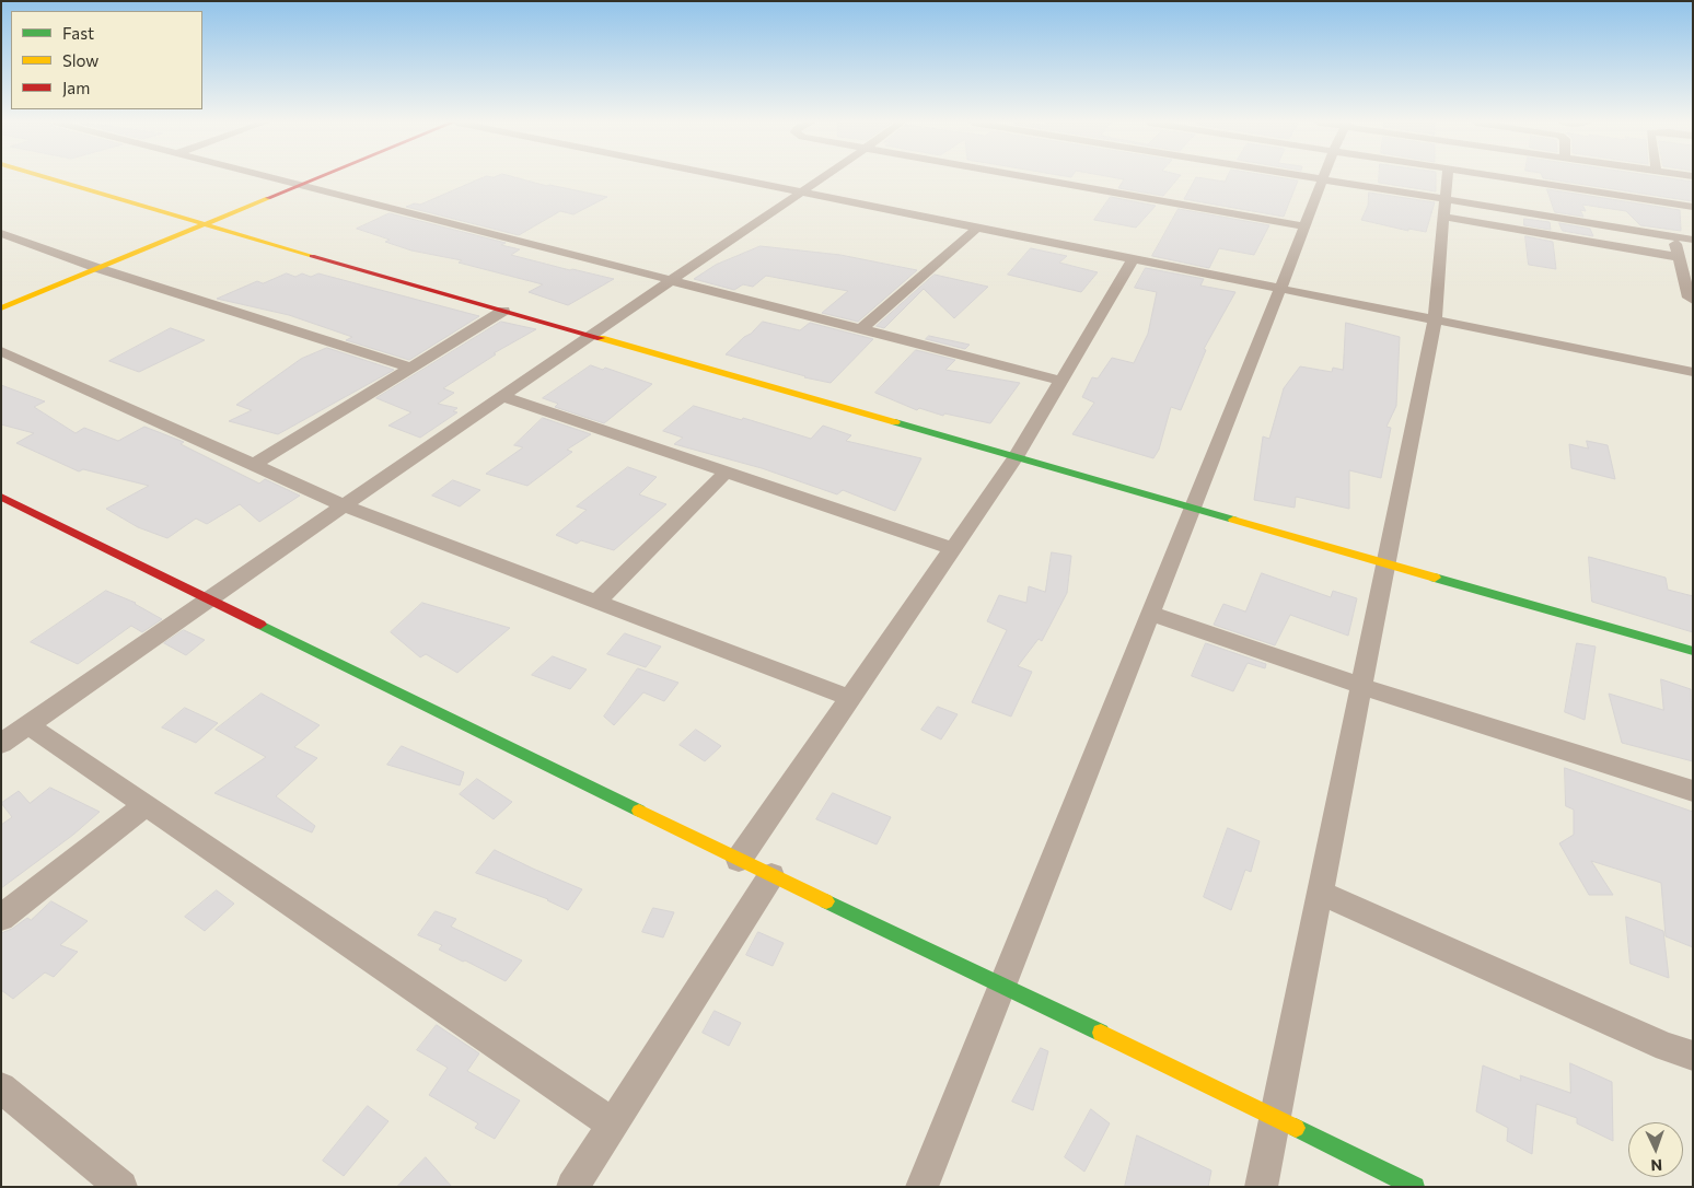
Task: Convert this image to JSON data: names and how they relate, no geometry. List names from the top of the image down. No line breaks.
{"legend":["Fast","Slow","Jam"],"north":"bottom"}
